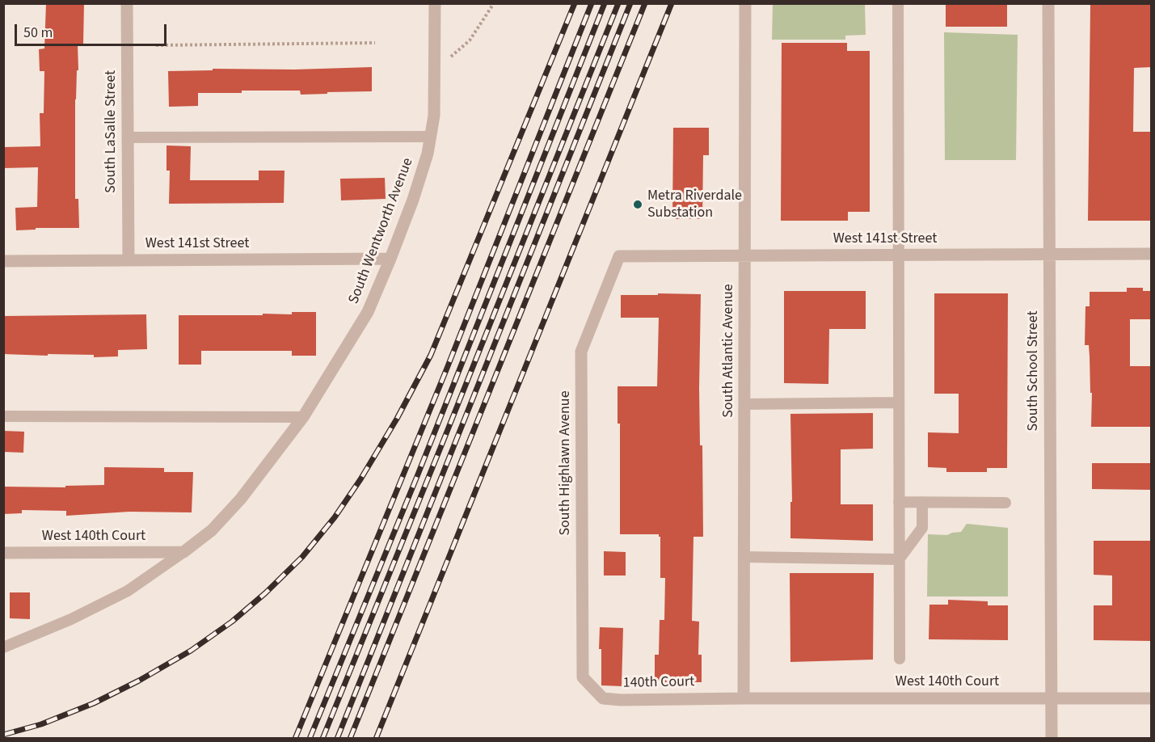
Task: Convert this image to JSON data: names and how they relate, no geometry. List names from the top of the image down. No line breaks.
{"streets":{"street":["South LaSalle Street","South Wentworth Avenue","West 141st Street","South Atlantic Avenue","South School Street","South Highlawn Avenue","West 140th Court","140th Court"]},"crossings":[["South LaSalle Street","West 141st Street"],["South Wentworth Avenue","West 141st Street"],["South Wentworth Avenue","West 140th Court"],["West 141st Street","South Atlantic Avenue"],["West 141st Street","South School Street"],["West 141st Street","South Highlawn Avenue"],["South Atlantic Avenue","West 140th Court"],["South Atlantic Avenue","140th Court"],["South School Street","West 140th Court"],["South Highlawn Avenue","140th Court"],["West 140th Court","140th Court"]],"places":["Metra Riverdale Substation"],"scale_bar":"50 m"}
